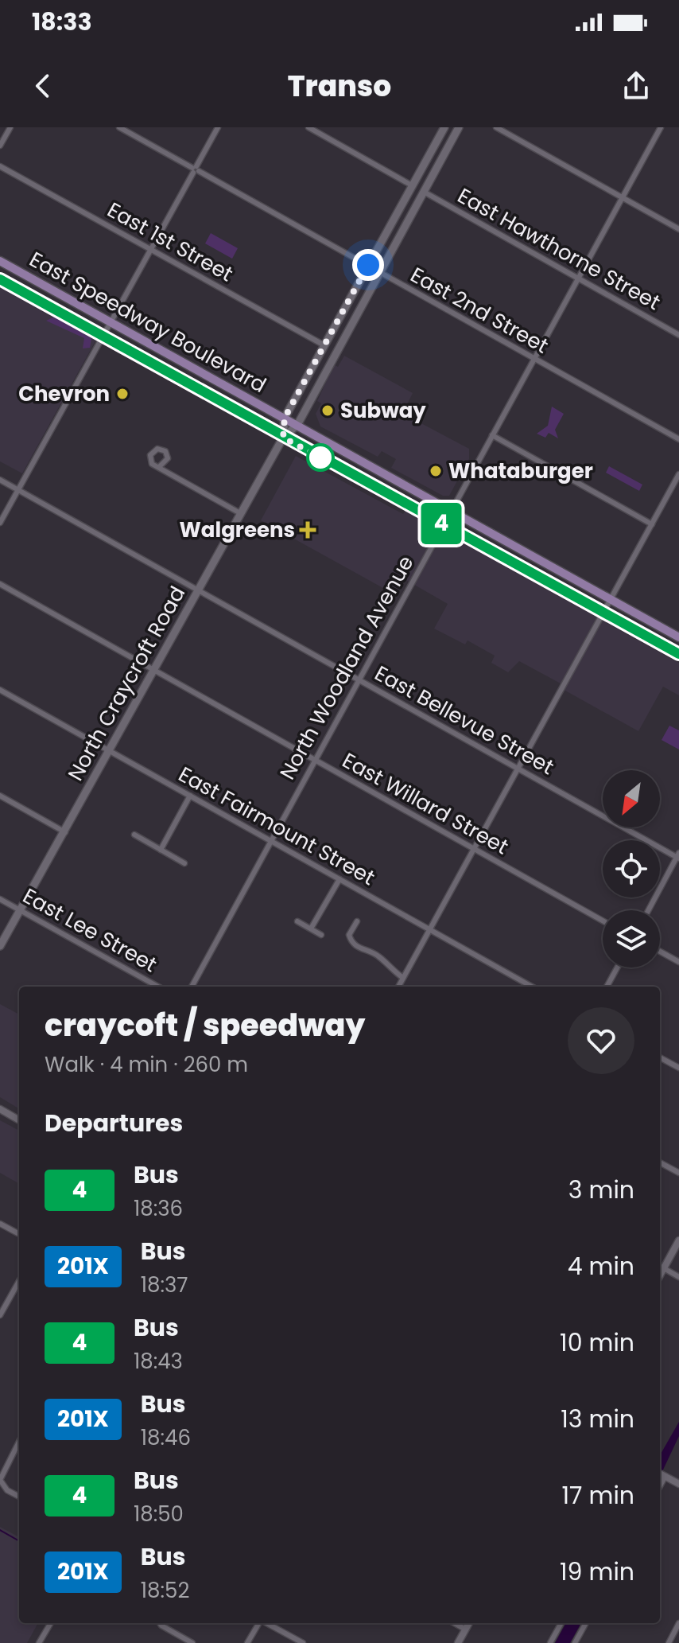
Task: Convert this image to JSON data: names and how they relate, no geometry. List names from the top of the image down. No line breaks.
{"streets":{"main road":["East Speedway Boulevard","North Craycroft Road"],"street":["East 1st Street","East Hawthorne Street","East 2nd Street","North Woodland Avenue","East Bellevue Street","East Willard Street","East Fairmount Street","East Lee Street"]},"crossings":[["East 1st Street","North Craycroft Road"],["East Hawthorne Street","North Woodland Avenue"],["East Hawthorne Street","North Craycroft Road"],["East 2nd Street","North Woodland Avenue"],["East 2nd Street","North Craycroft Road"],["East Speedway Boulevard","North Woodland Avenue"],["East Speedway Boulevard","North Craycroft Road"],["North Woodland Avenue","East Bellevue Street"],["North Woodland Avenue","East Willard Street"],["North Woodland Avenue","East Fairmount Street"],["North Craycroft Road","East Bellevue Street"],["North Craycroft Road","East Willard Street"],["North Craycroft Road","East Fairmount Street"],["North Craycroft Road","East Lee Street"]],"places":{"other":["Chevron","Subway","Whataburger"],"health":["Walgreens"]},"lines":["bus line 4"],"north":"bottom left","page":{"status":"18:33","header":"Transo","on_map":"4","heading":[["craycoft / speedway","Walk · 4 min · 260 m"],"Departures"],"list":[{"mark":"4","name":"Bus","note":"18:36","value":"3 min"},{"mark":"201X","name":"Bus","note":"18:37","value":"4 min"},{"mark":"4","name":"Bus","note":"18:43","value":"10 min"},{"mark":"201X","name":"Bus","note":"18:46","value":"13 min"},{"mark":"4","name":"Bus","note":"18:50","value":"17 min"},{"mark":"201X","name":"Bus","note":"18:52","value":"19 min"}]}}
